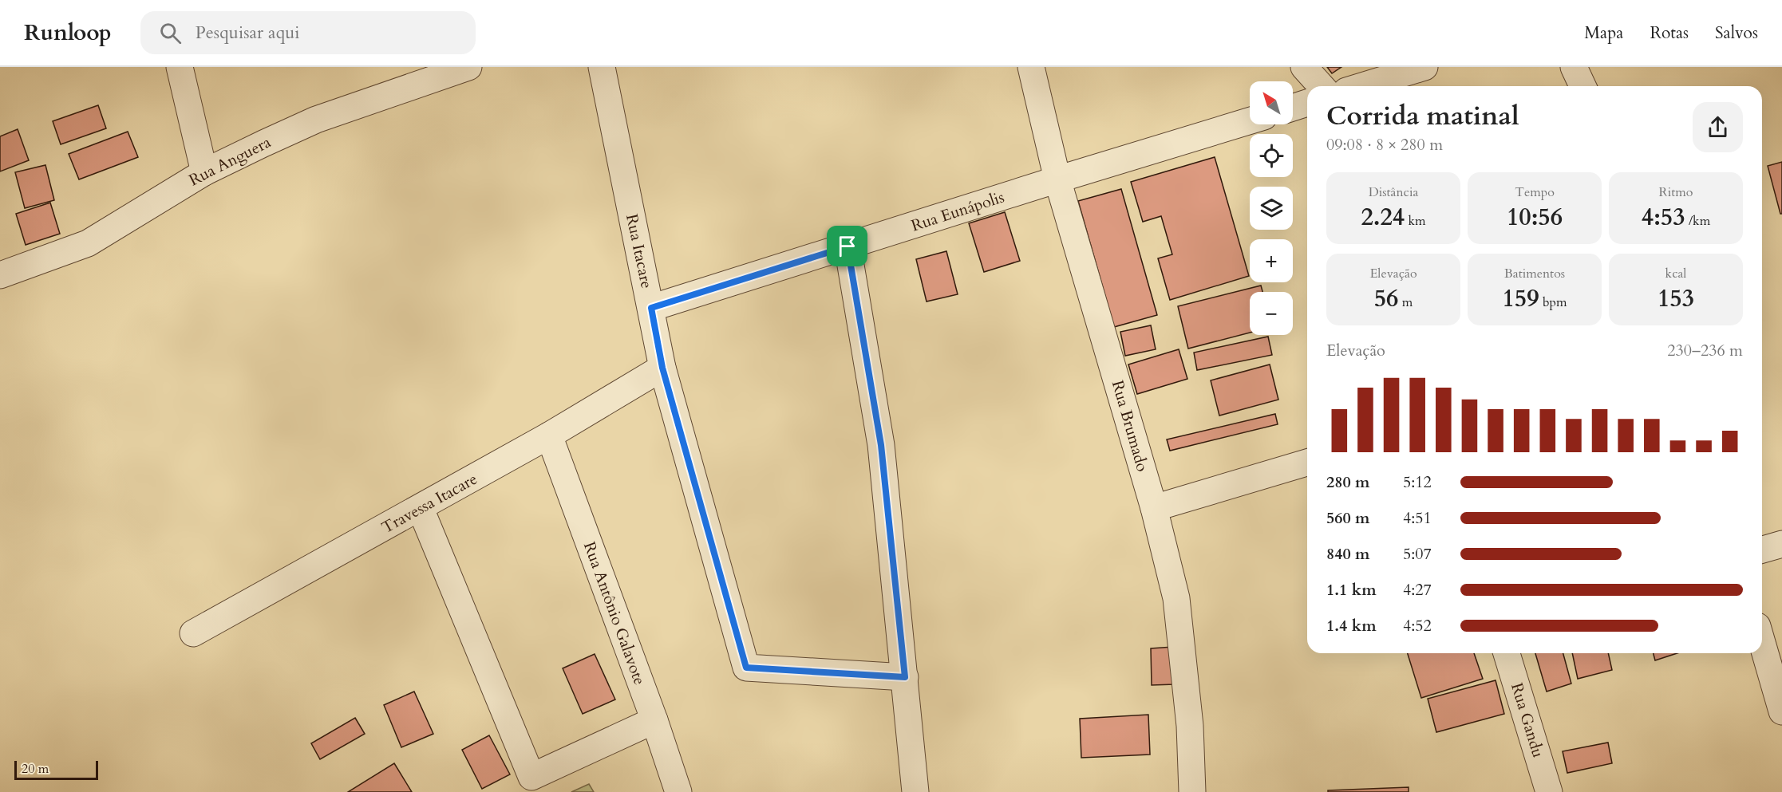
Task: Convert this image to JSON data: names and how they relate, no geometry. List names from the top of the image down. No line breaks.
{"streets":{"street":["Rua Anguera","Rua Eunápolis","Rua Itacare","Rua Brumado","Travessa Itacare","Rua Antônio Galavote","Rua Gandu"]},"crossings":[["Rua Eunápolis","Rua Itacare"],["Rua Eunápolis","Rua Brumado"],["Rua Itacare","Travessa Itacare"],["Travessa Itacare","Rua Antônio Galavote"]],"scale_bar":"20 m","north":"top left","page":{"header":"Runloop","search":"Pesquisar aqui","nav":["Mapa","Rotas","Salvos"],"map_buttons":["+","−"],"heading":["Corrida matinal","09:08 · 8 × 280 m"],"stats":[["Distância","2.24 km"],["Tempo","10:56"],["Ritmo","4:53 /km"],["Elevação","56 m"],["Batimentos","159 bpm"],["kcal","153"]],"chart":["Elevação","230–236 m"],"list":[{"name":"280 m","note":"5:12"},{"name":"560 m","note":"4:51"},{"name":"840 m","note":"5:07"},{"name":"1.1 km","note":"4:27"},{"name":"1.4 km","note":"4:52"}],"scale":"20 m"}}
